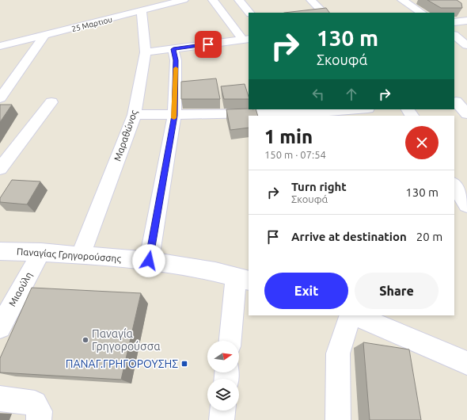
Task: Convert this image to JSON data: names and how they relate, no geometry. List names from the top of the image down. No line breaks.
{"streets":{"street":["25 Μαρτιου","Μαραθώνος","Παναγίας Γρηγορούσσης","Μιαούλη"]},"crossings":[["25 Μαρτιου","Μαραθώνος"],["Μαραθώνος","Παναγίας Γρηγορούσσης"],["Παναγίας Γρηγορούσσης","Μιαούλη"]],"places":{"other":["Παναγία Γρηγορούσσα"],"transit":["ΠΑΝΑΓ.ΓΡΗΓΟΡΟΥΣΗΣ"]},"north":"right","page":{"turn":["130 m","Σκουφά"],"heading":["1 min","150 m · 07:54"],"list":[{"name":"Turn right","note":"Σκουφά","value":"130 m"},{"name":"Arrive at destination","value":"20 m"}],"buttons":["Exit","Share"]}}
